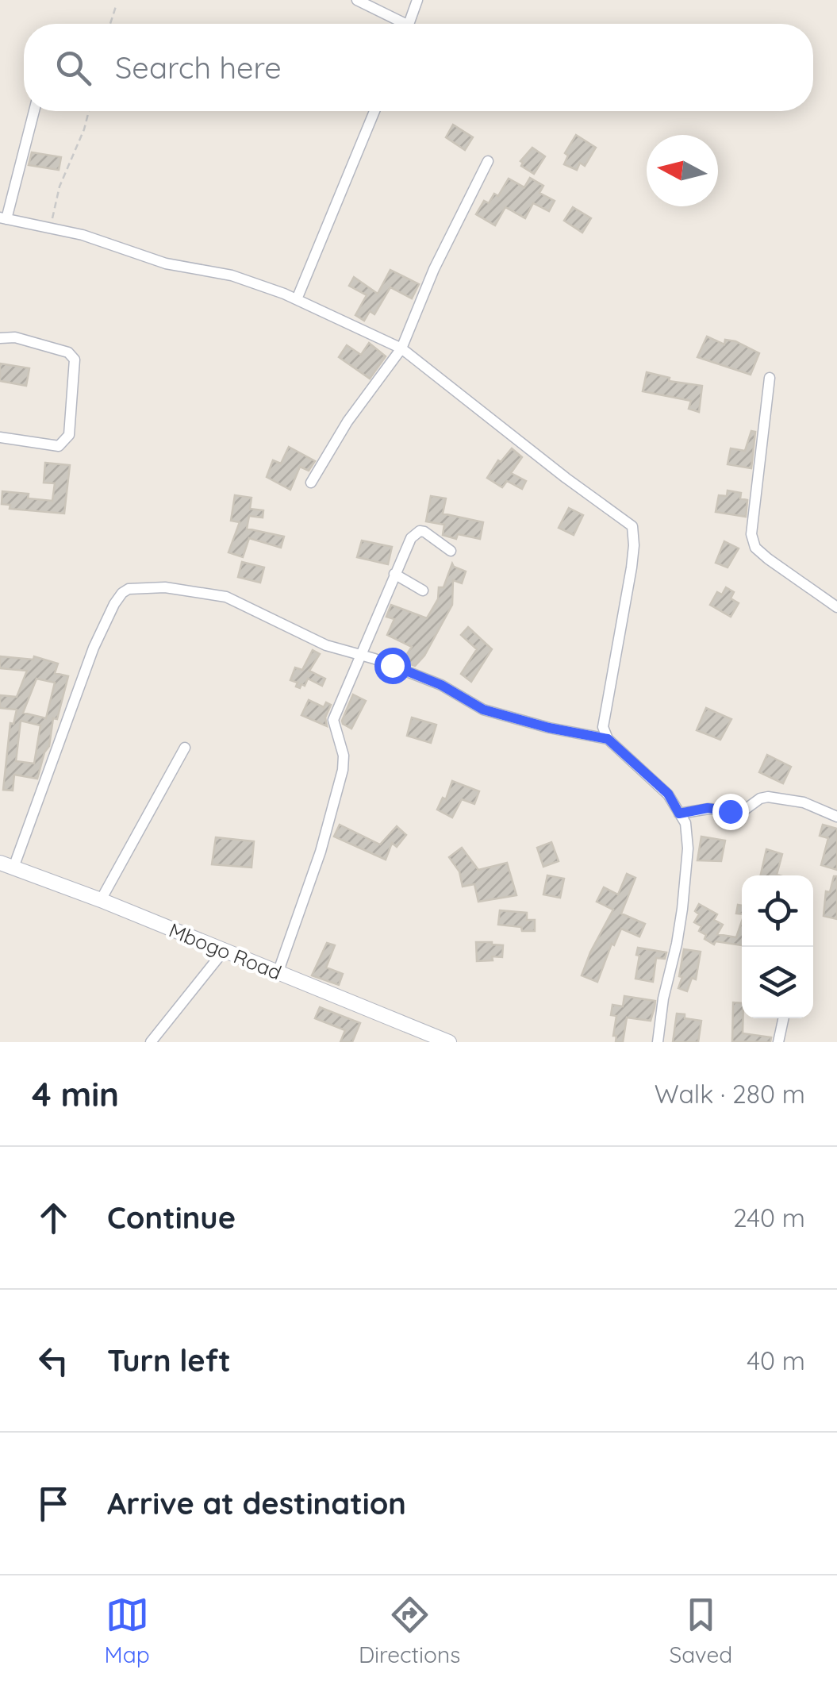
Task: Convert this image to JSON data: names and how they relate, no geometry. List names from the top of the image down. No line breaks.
{"streets":{"main road":["Mbogo Road"]},"north":"left","page":{"search":"Search here","heading":["4 min","Walk · 280 m"],"list":[["Continue","240 m"],["Turn left","40 m"],"Arrive at destination"],"nav":["Map","Directions","Saved"]}}
